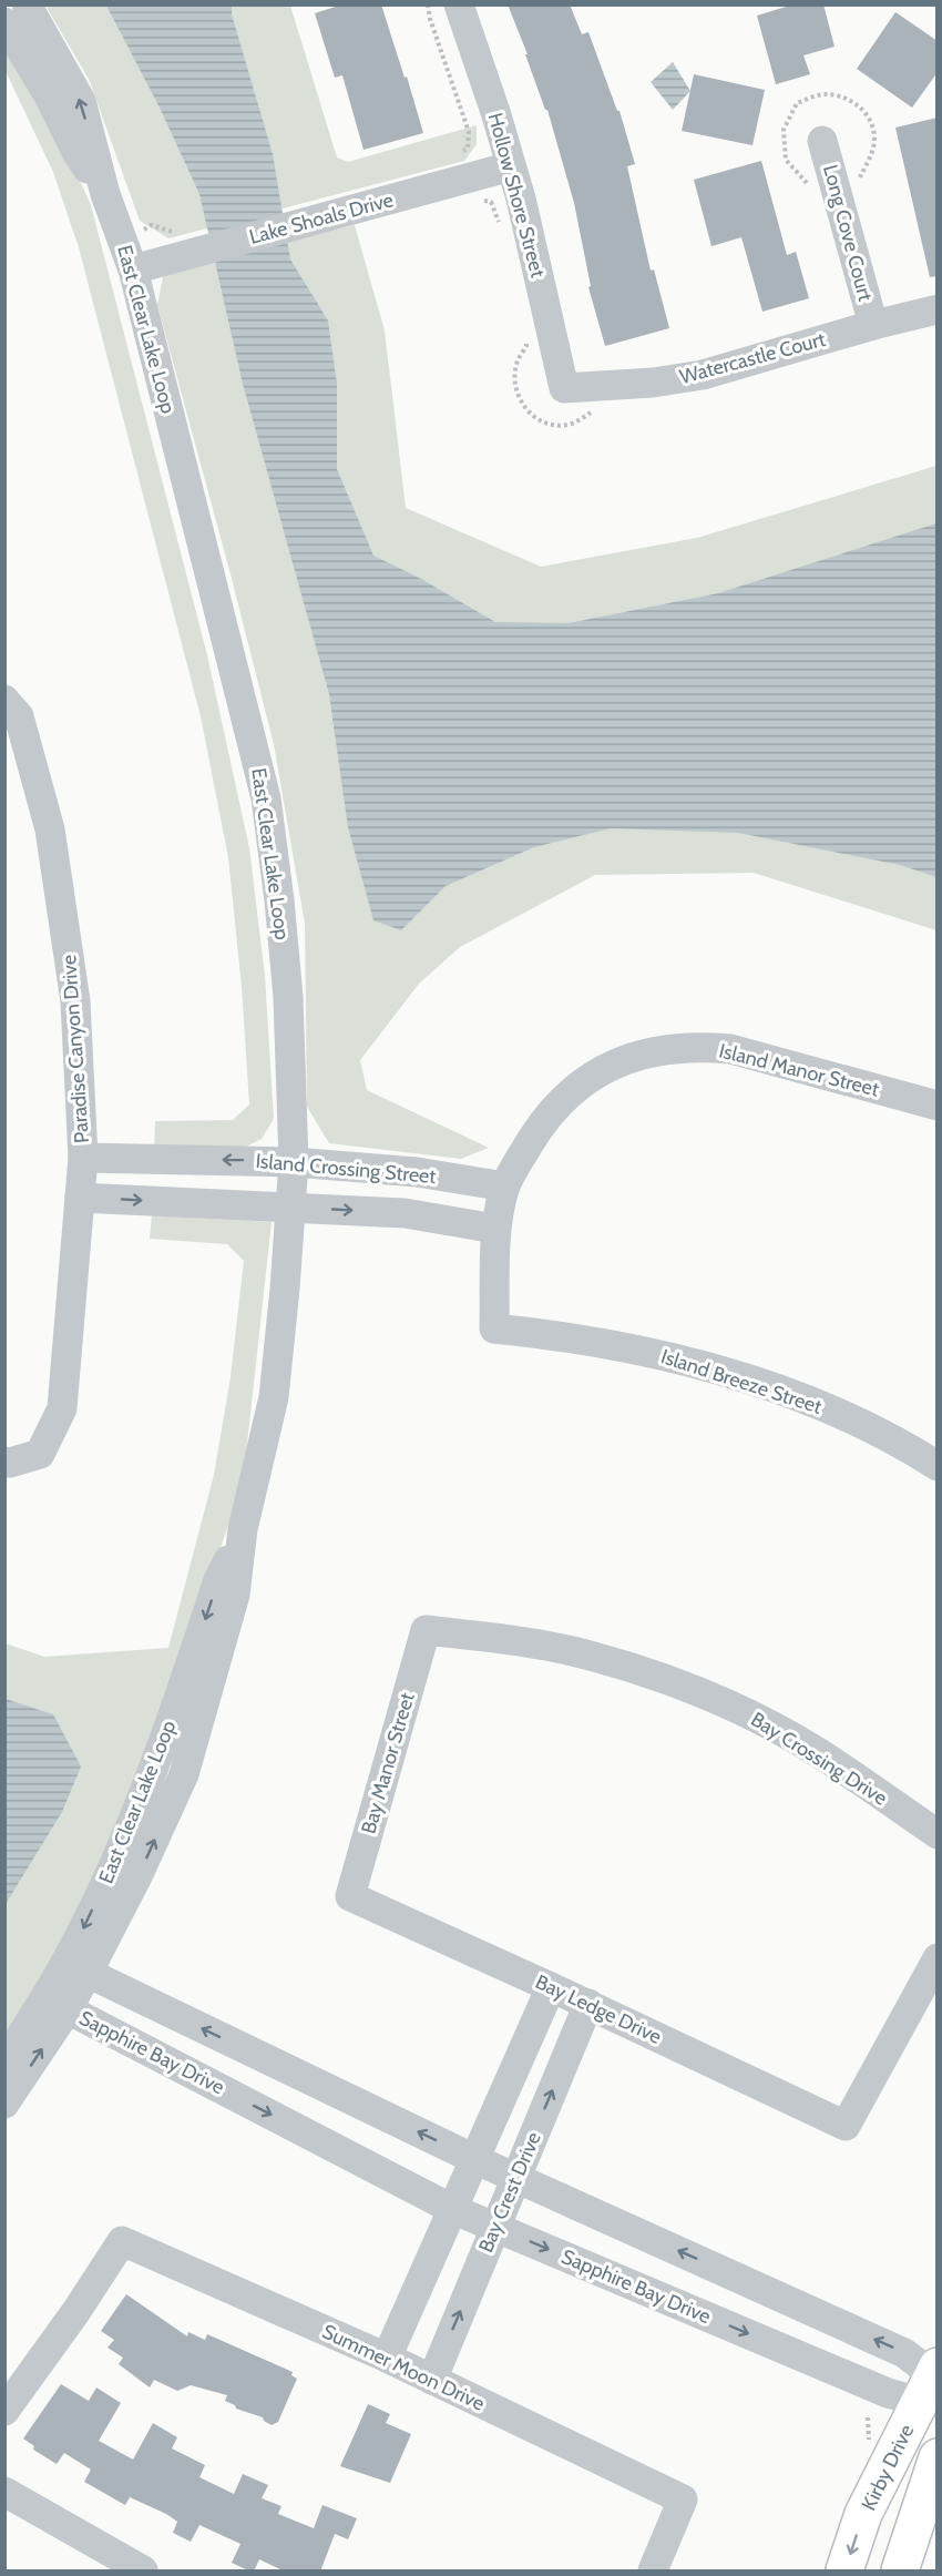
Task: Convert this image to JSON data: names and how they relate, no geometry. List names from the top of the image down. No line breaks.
{"streets":{"main road":["Kirby Drive"],"street":["Hollow Shore Street","Lake Shoals Drive","Long Cove Court","East Clear Lake Loop","Watercastle Court","Paradise Canyon Drive","Island Manor Street","Island Crossing Street","Island Breeze Street","Bay Crossing Drive","Bay Manor Street","Bay Ledge Drive","Sapphire Bay Drive","Bay Crest Drive","Summer Moon Drive"]},"crossings":[["Hollow Shore Street","Lake Shoals Drive"],["Hollow Shore Street","Watercastle Court"],["Lake Shoals Drive","East Clear Lake Loop"],["Long Cove Court","Watercastle Court"],["East Clear Lake Loop","Island Crossing Street"],["East Clear Lake Loop","Sapphire Bay Drive"],["Paradise Canyon Drive","Island Crossing Street"],["Island Manor Street","Island Crossing Street"],["Island Manor Street","Island Breeze Street"],["Bay Crossing Drive","Bay Manor Street"],["Bay Manor Street","Bay Ledge Drive"],["Bay Ledge Drive","Bay Crest Drive"],["Sapphire Bay Drive","Bay Crest Drive"],["Sapphire Bay Drive","Kirby Drive"],["Bay Crest Drive","Summer Moon Drive"]]}
